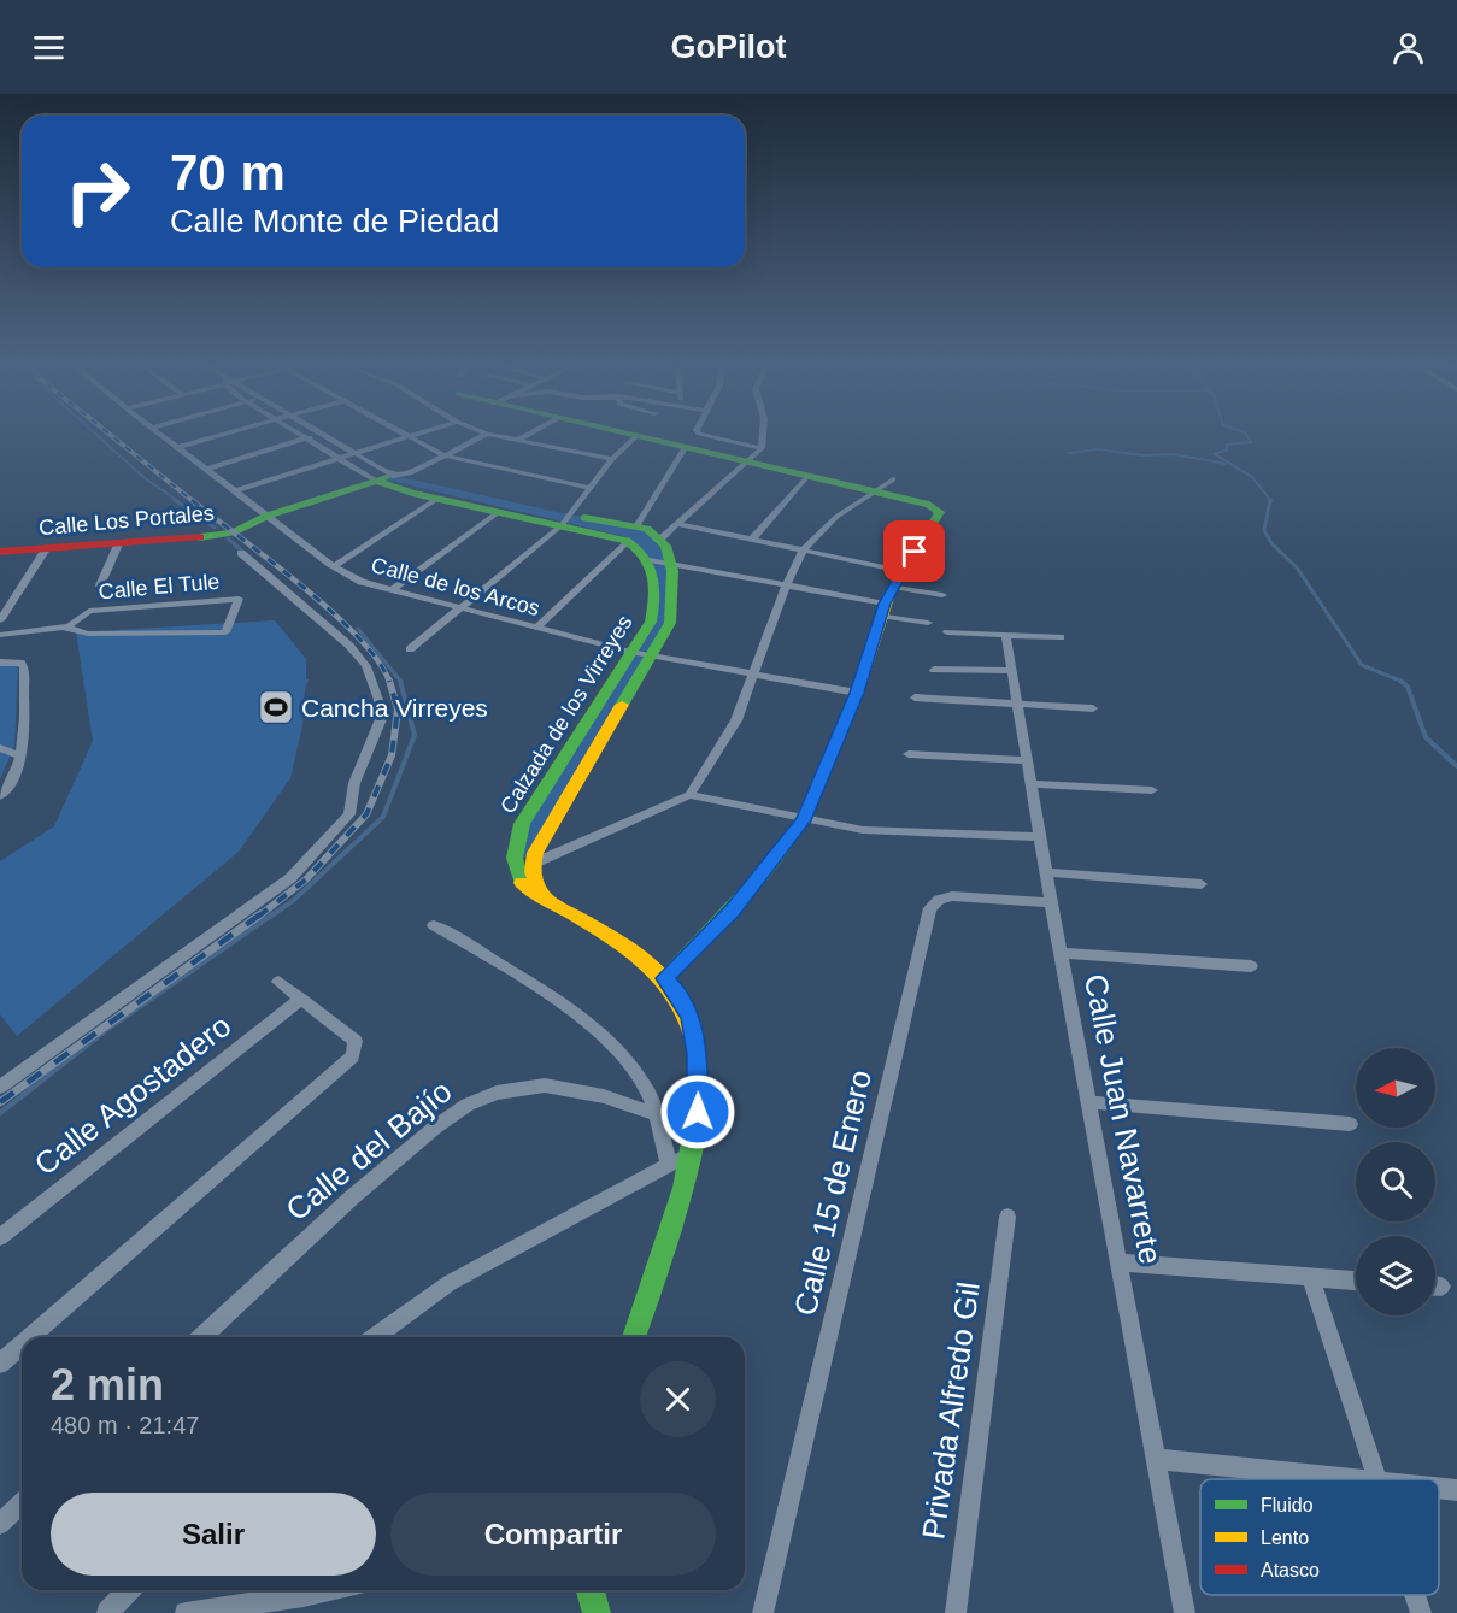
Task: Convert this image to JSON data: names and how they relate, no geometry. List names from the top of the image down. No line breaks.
{"streets":{"street":["Calle Los Portales","Calle El Tule","Calle de los Arcos","Calzada de los Virreyes","Calle Agostadero","Calle Juan Navarrete","Calle del Bajío","Calle 15 de Enero","Privada Alfredo Gil"]},"crossings":[["Calle Los Portales","Calle de los Arcos"],["Calle de los Arcos","Calzada de los Virreyes"],["Calle Juan Navarrete","Calle 15 de Enero"]],"places":{"sports":["Cancha Virreyes"]},"legend":["Fluido","Lento","Atasco"],"north":"left","page":{"header":"GoPilot","turn":["70 m","Calle Monte de Piedad"],"heading":["2 min","480 m · 21:47"],"buttons":["Salir","Compartir"]}}
